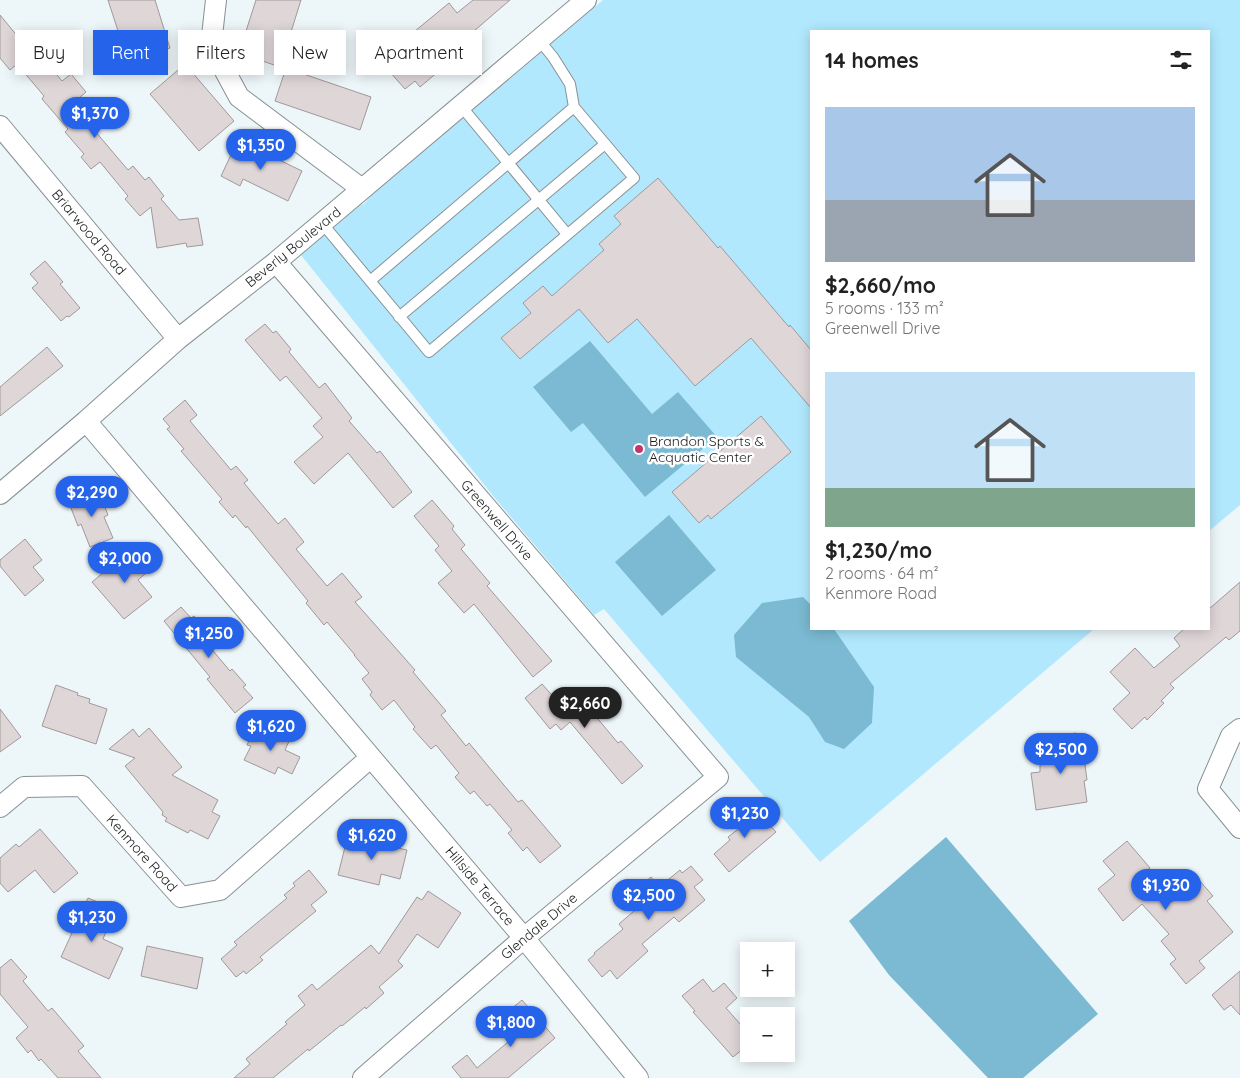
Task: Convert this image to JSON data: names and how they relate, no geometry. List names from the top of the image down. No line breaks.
{"streets":{"street":["Briarwood Road","Beverly Boulevard","Greenwell Drive","Kenmore Road","Hillside Terrace","Glendale Drive"]},"crossings":[["Briarwood Road","Beverly Boulevard"],["Beverly Boulevard","Greenwell Drive"],["Beverly Boulevard","Hillside Terrace"],["Greenwell Drive","Glendale Drive"],["Kenmore Road","Hillside Terrace"],["Hillside Terrace","Glendale Drive"]],"places":["Brandon Sports & Acquatic Center"],"page":{"chip":["Buy","Rent","Filters","New","Apartment"],"heading":"14 homes","list":[{"name":"$2,660/mo","note":"5 rooms · 133 m² · Greenwell Drive"},{"name":"$1,230/mo","note":"2 rooms · 64 m² · Kenmore Road"}],"price":["$1,370","$1,350","$2,290","$2,000","$1,250","$2,660","$1,620","$2,500","$1,230","$1,620","$1,930","$2,500","$1,230","$1,800"],"map_buttons":["+","−"]}}
